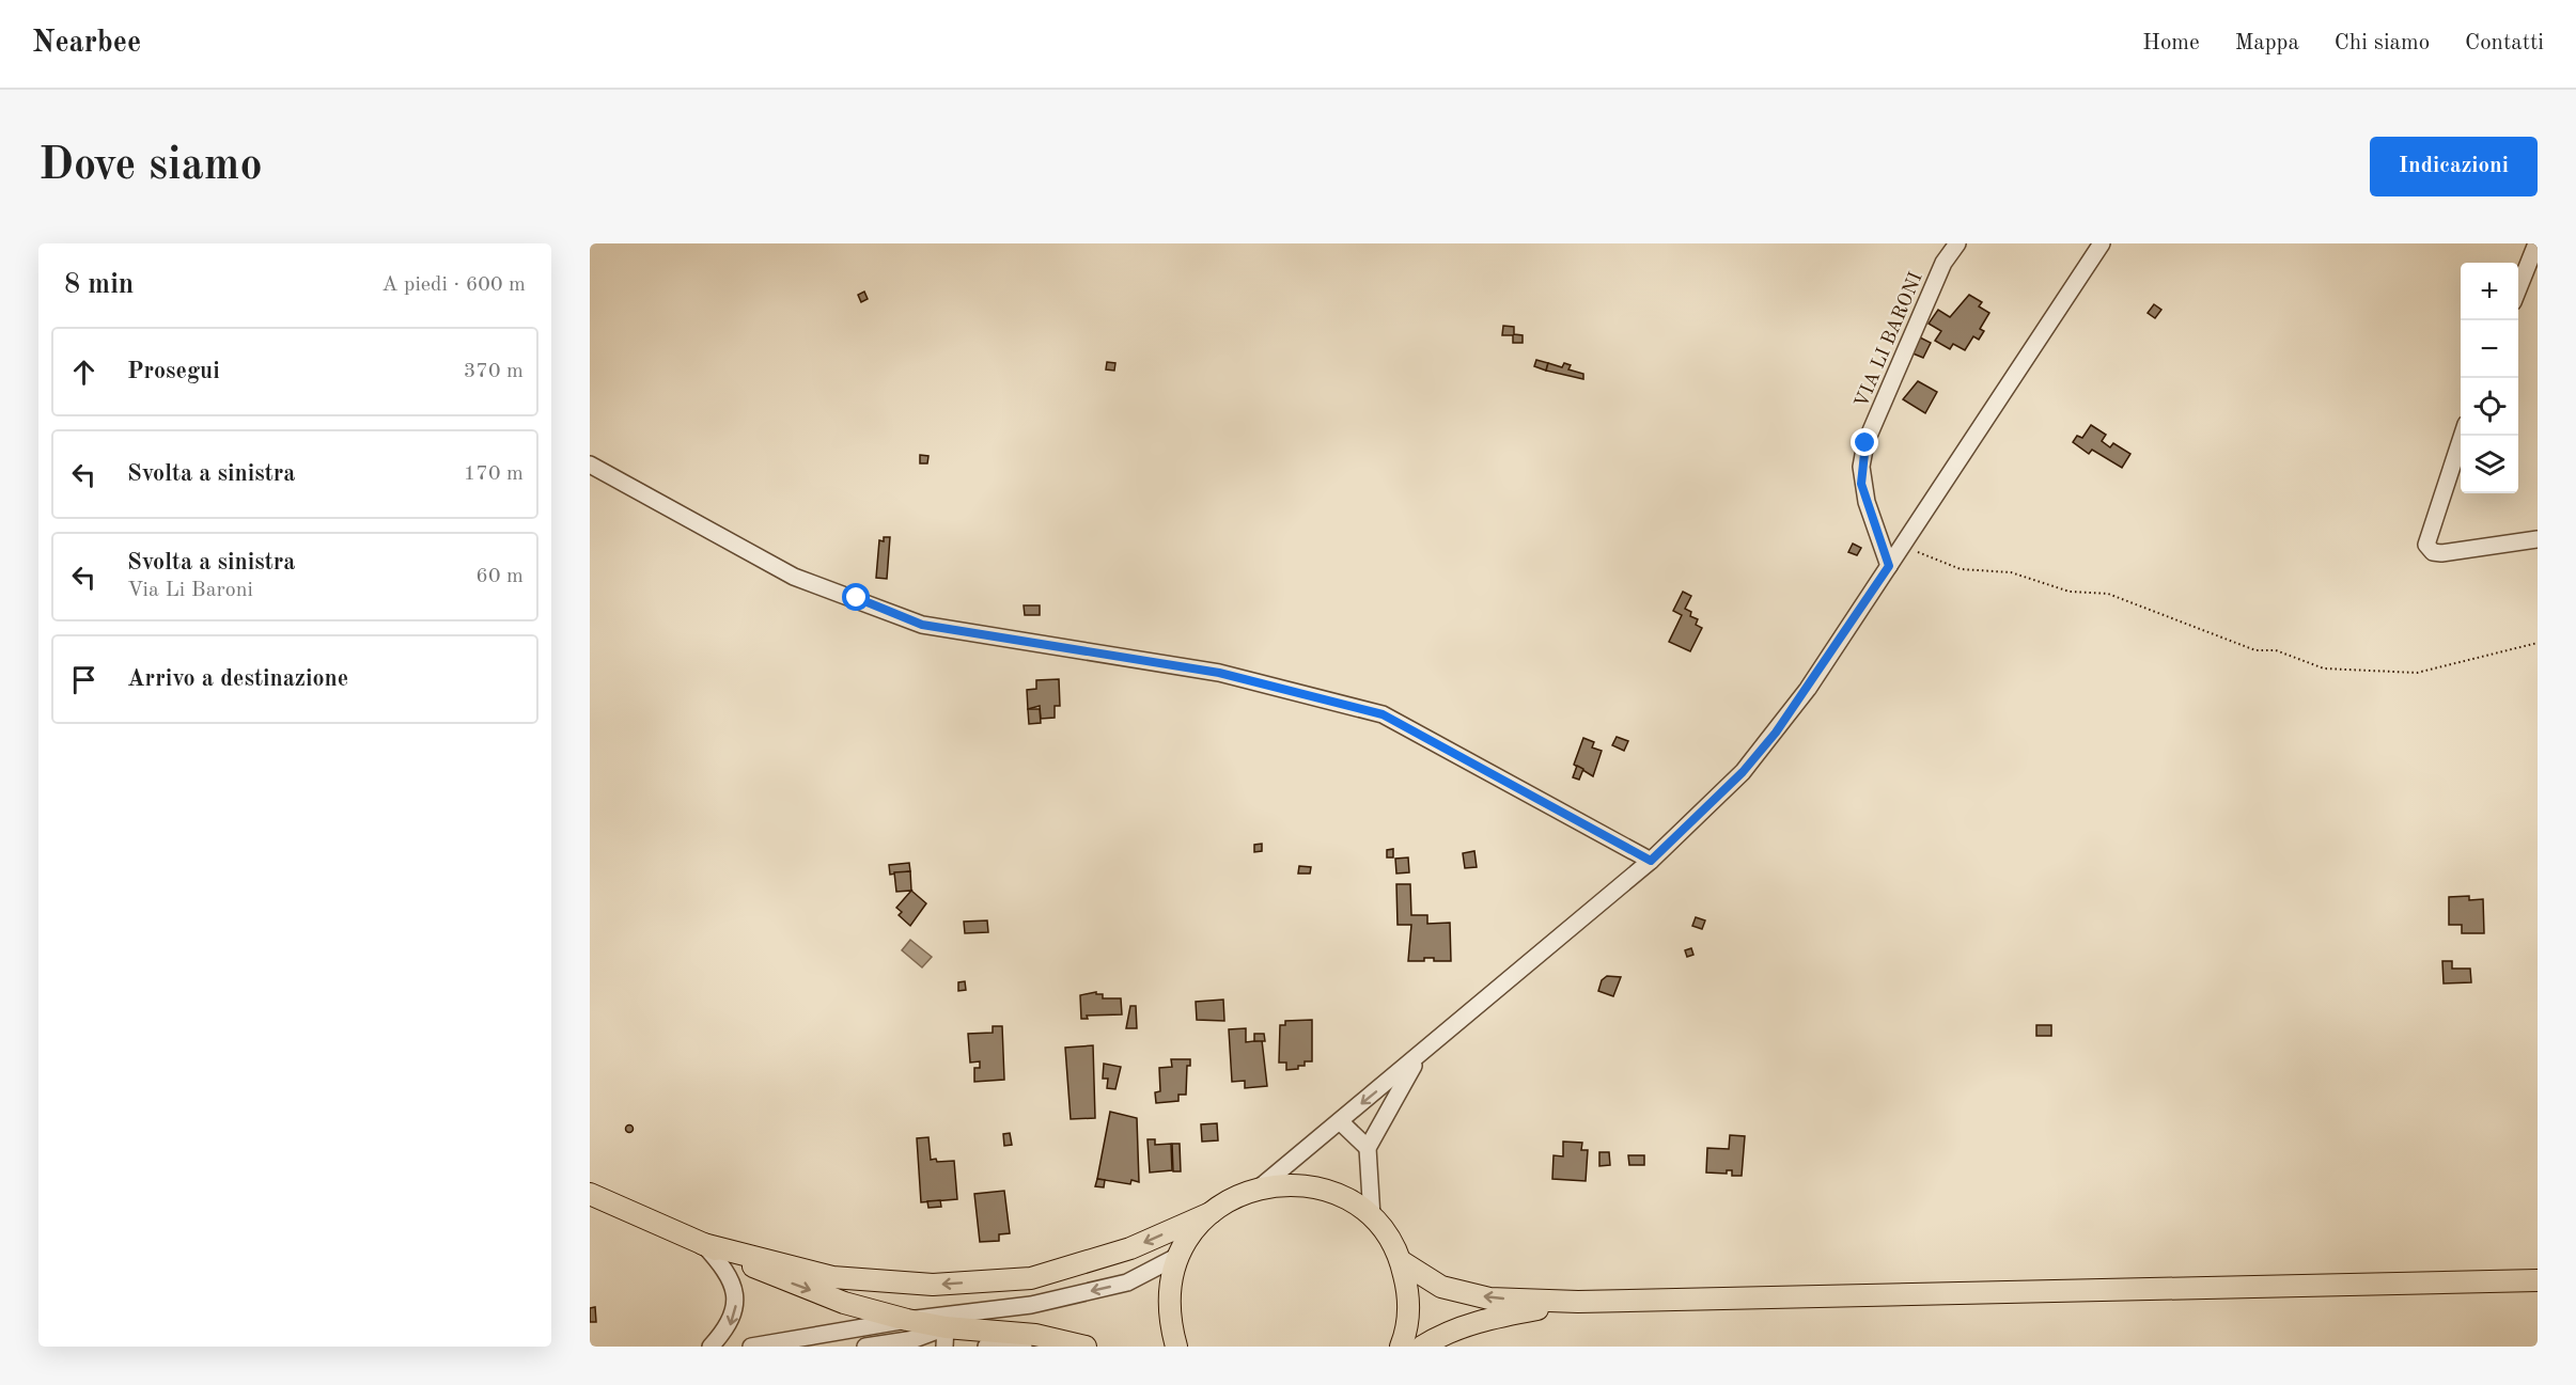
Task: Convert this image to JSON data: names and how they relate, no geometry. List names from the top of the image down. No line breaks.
{"streets":{"street":["VIA LI BARONI"]},"page":{"header":"Nearbee","nav":["Home","Mappa","Chi siamo","Contatti"],"buttons":"Indicazioni","title":"Dove siamo","heading":["8 min","A piedi · 600 m"],"map_buttons":["+","−"],"list":[["Prosegui","370 m"],["Svolta a sinistra","170 m"],["Svolta a sinistra","Via Li Baroni","60 m"],"Arrivo a destinazione"]}}
